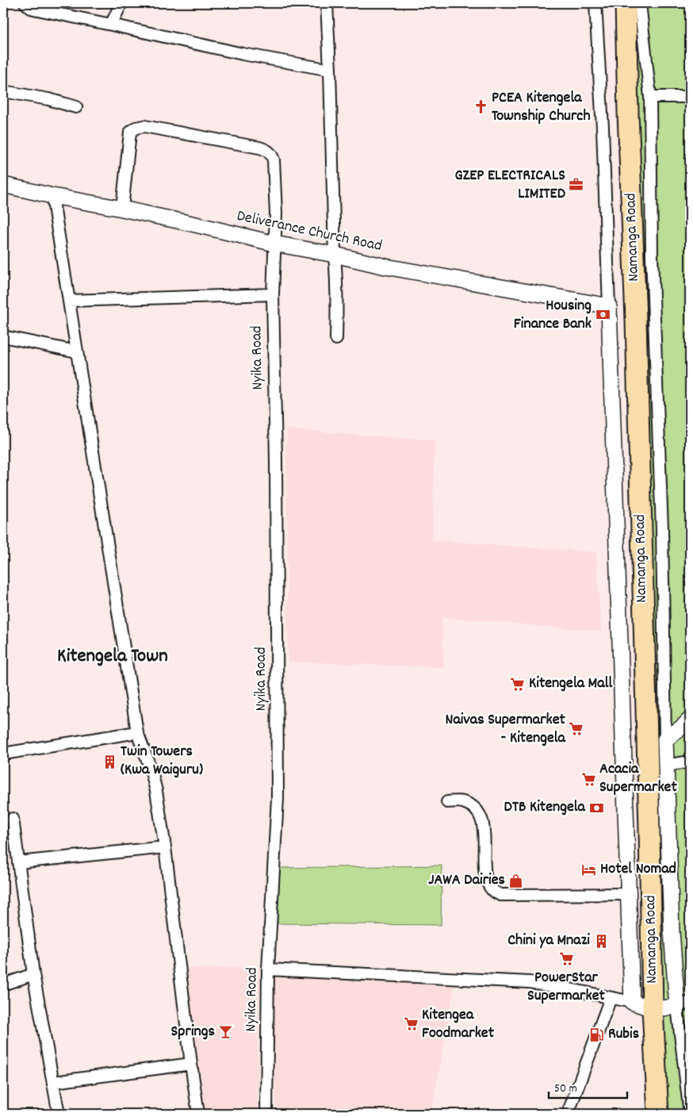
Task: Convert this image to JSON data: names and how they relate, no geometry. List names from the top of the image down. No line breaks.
{"streets":{"highway":["Namanga Road"],"street":["Deliverance Church Road","Nyika Road"]},"crossings":[["Deliverance Church Road","Nyika Road"]],"districts":["Kitengela Town"],"places":{"church":["PCEA Kitengela Township Church"],"office":["GZEP ELECTRICALS LIMITED"],"bank":["Housing Finance Bank","DTB Kitengela"],"supermarket":["Kitengela Mall","Naivas Supermarket - Kitengela","Acacia Supermarket","PowerStar Supermarket","Kitengea Foodmarket"],"building":["Twin Towers (Kwa Waiguru)","Chini ya Mnazi"],"hotel":["Hotel Nomad"],"shop":["JAWA Dairies"],"bar":["Springs"],"fuel station":["Rubis"]},"scale_bar":"50 m"}
